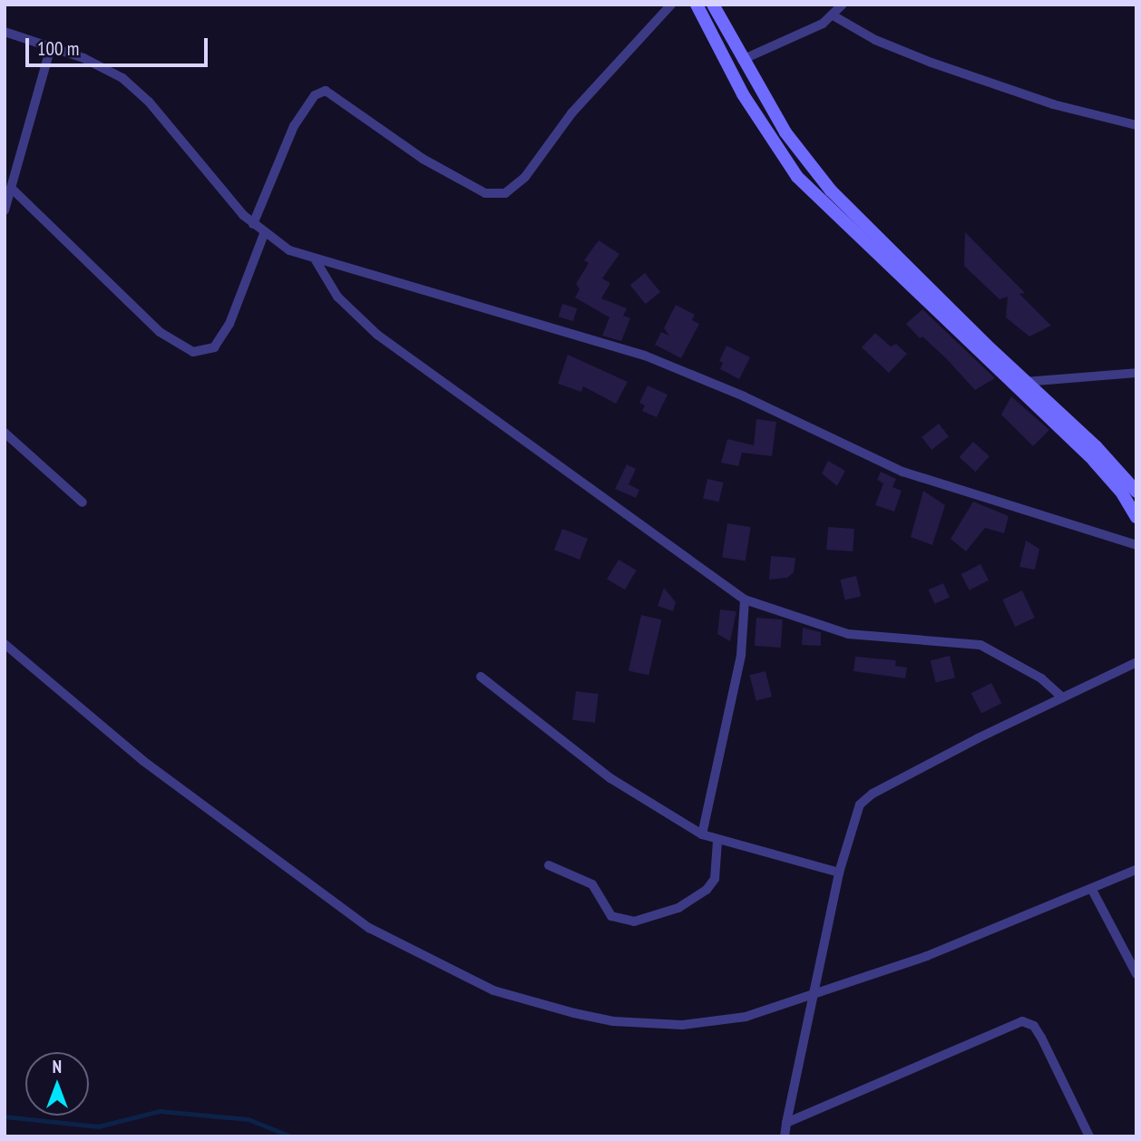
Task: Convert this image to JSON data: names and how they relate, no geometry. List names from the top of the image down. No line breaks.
{"scale_bar":"100 m","north":"top"}
